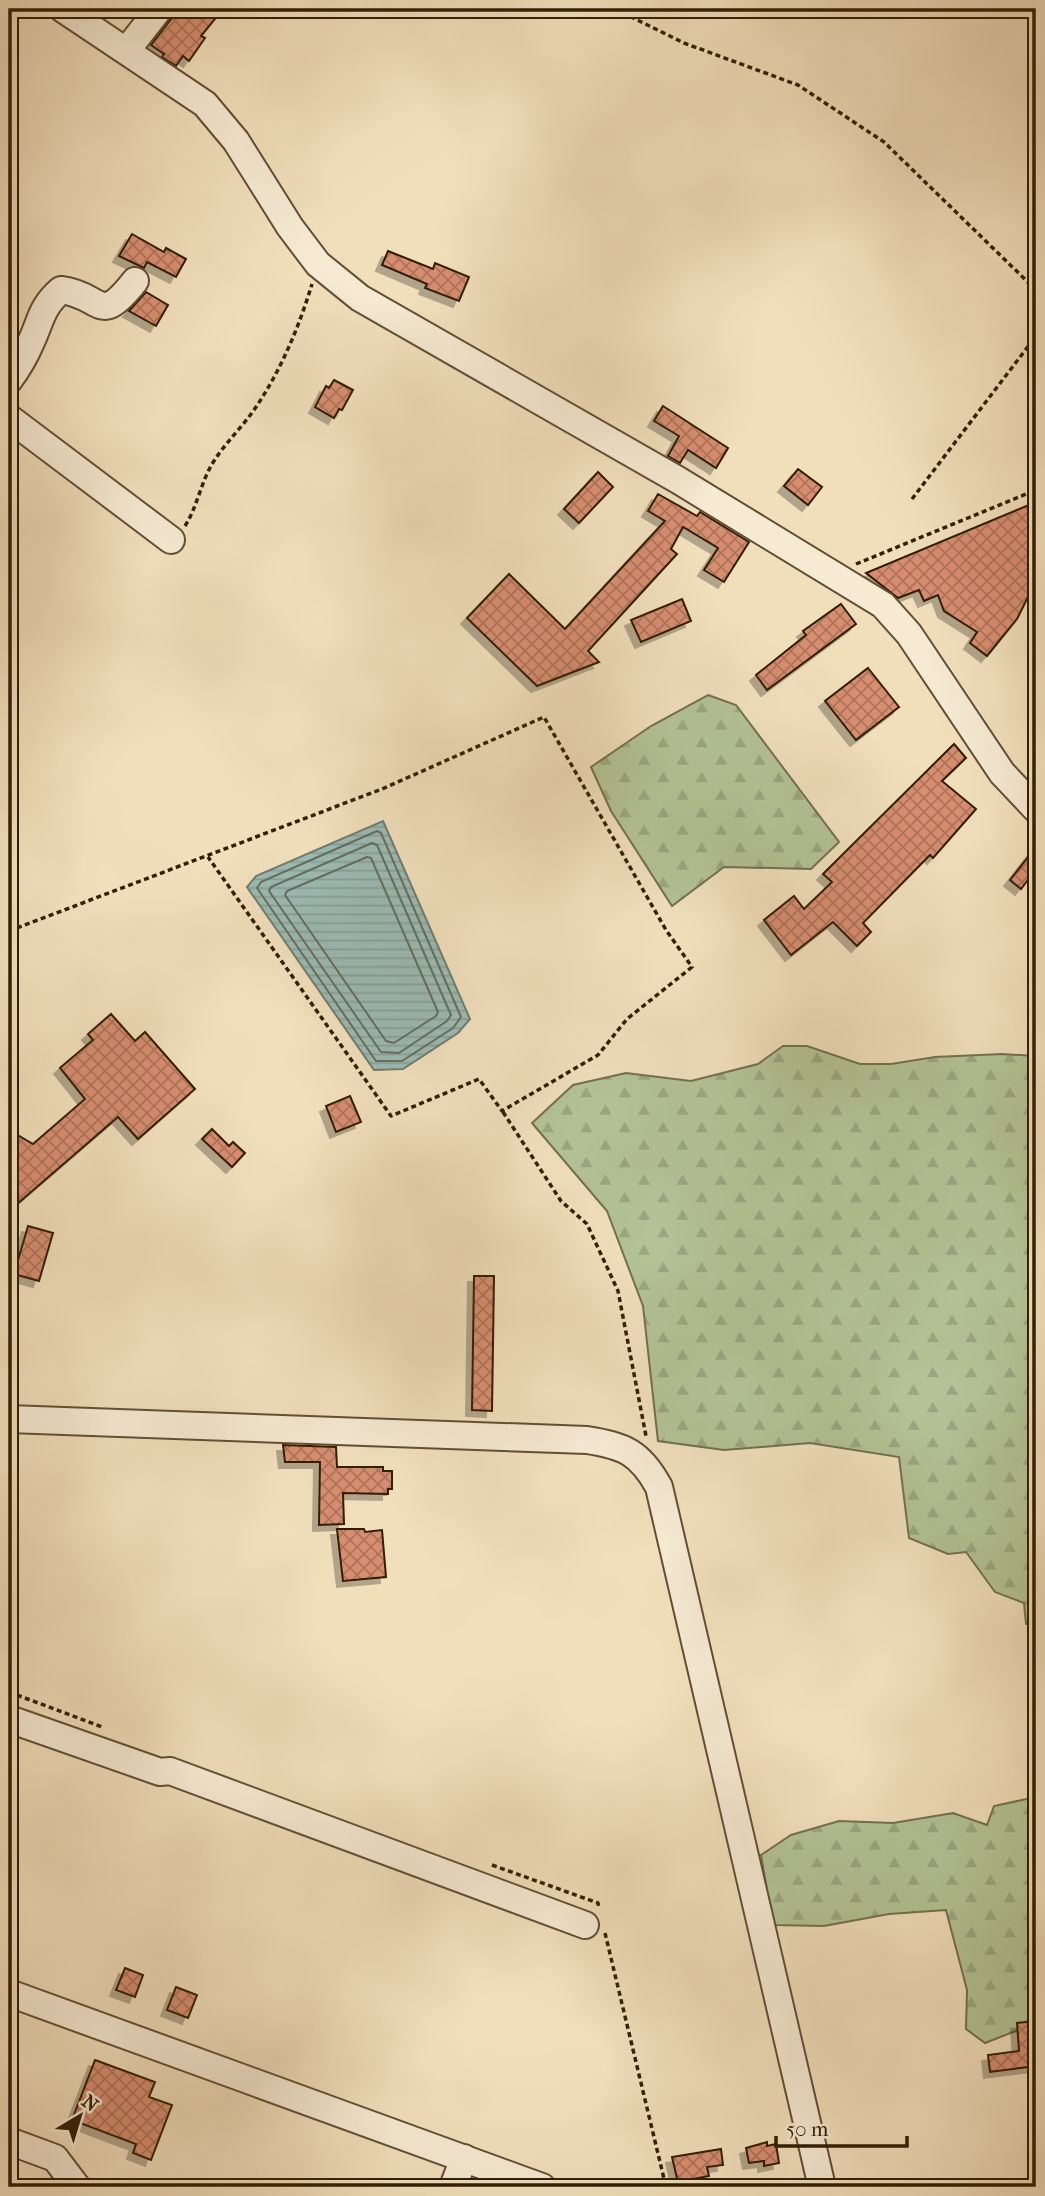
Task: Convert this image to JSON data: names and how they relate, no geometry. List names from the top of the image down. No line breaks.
{"scale_bar":"50 m","north":"top right"}
